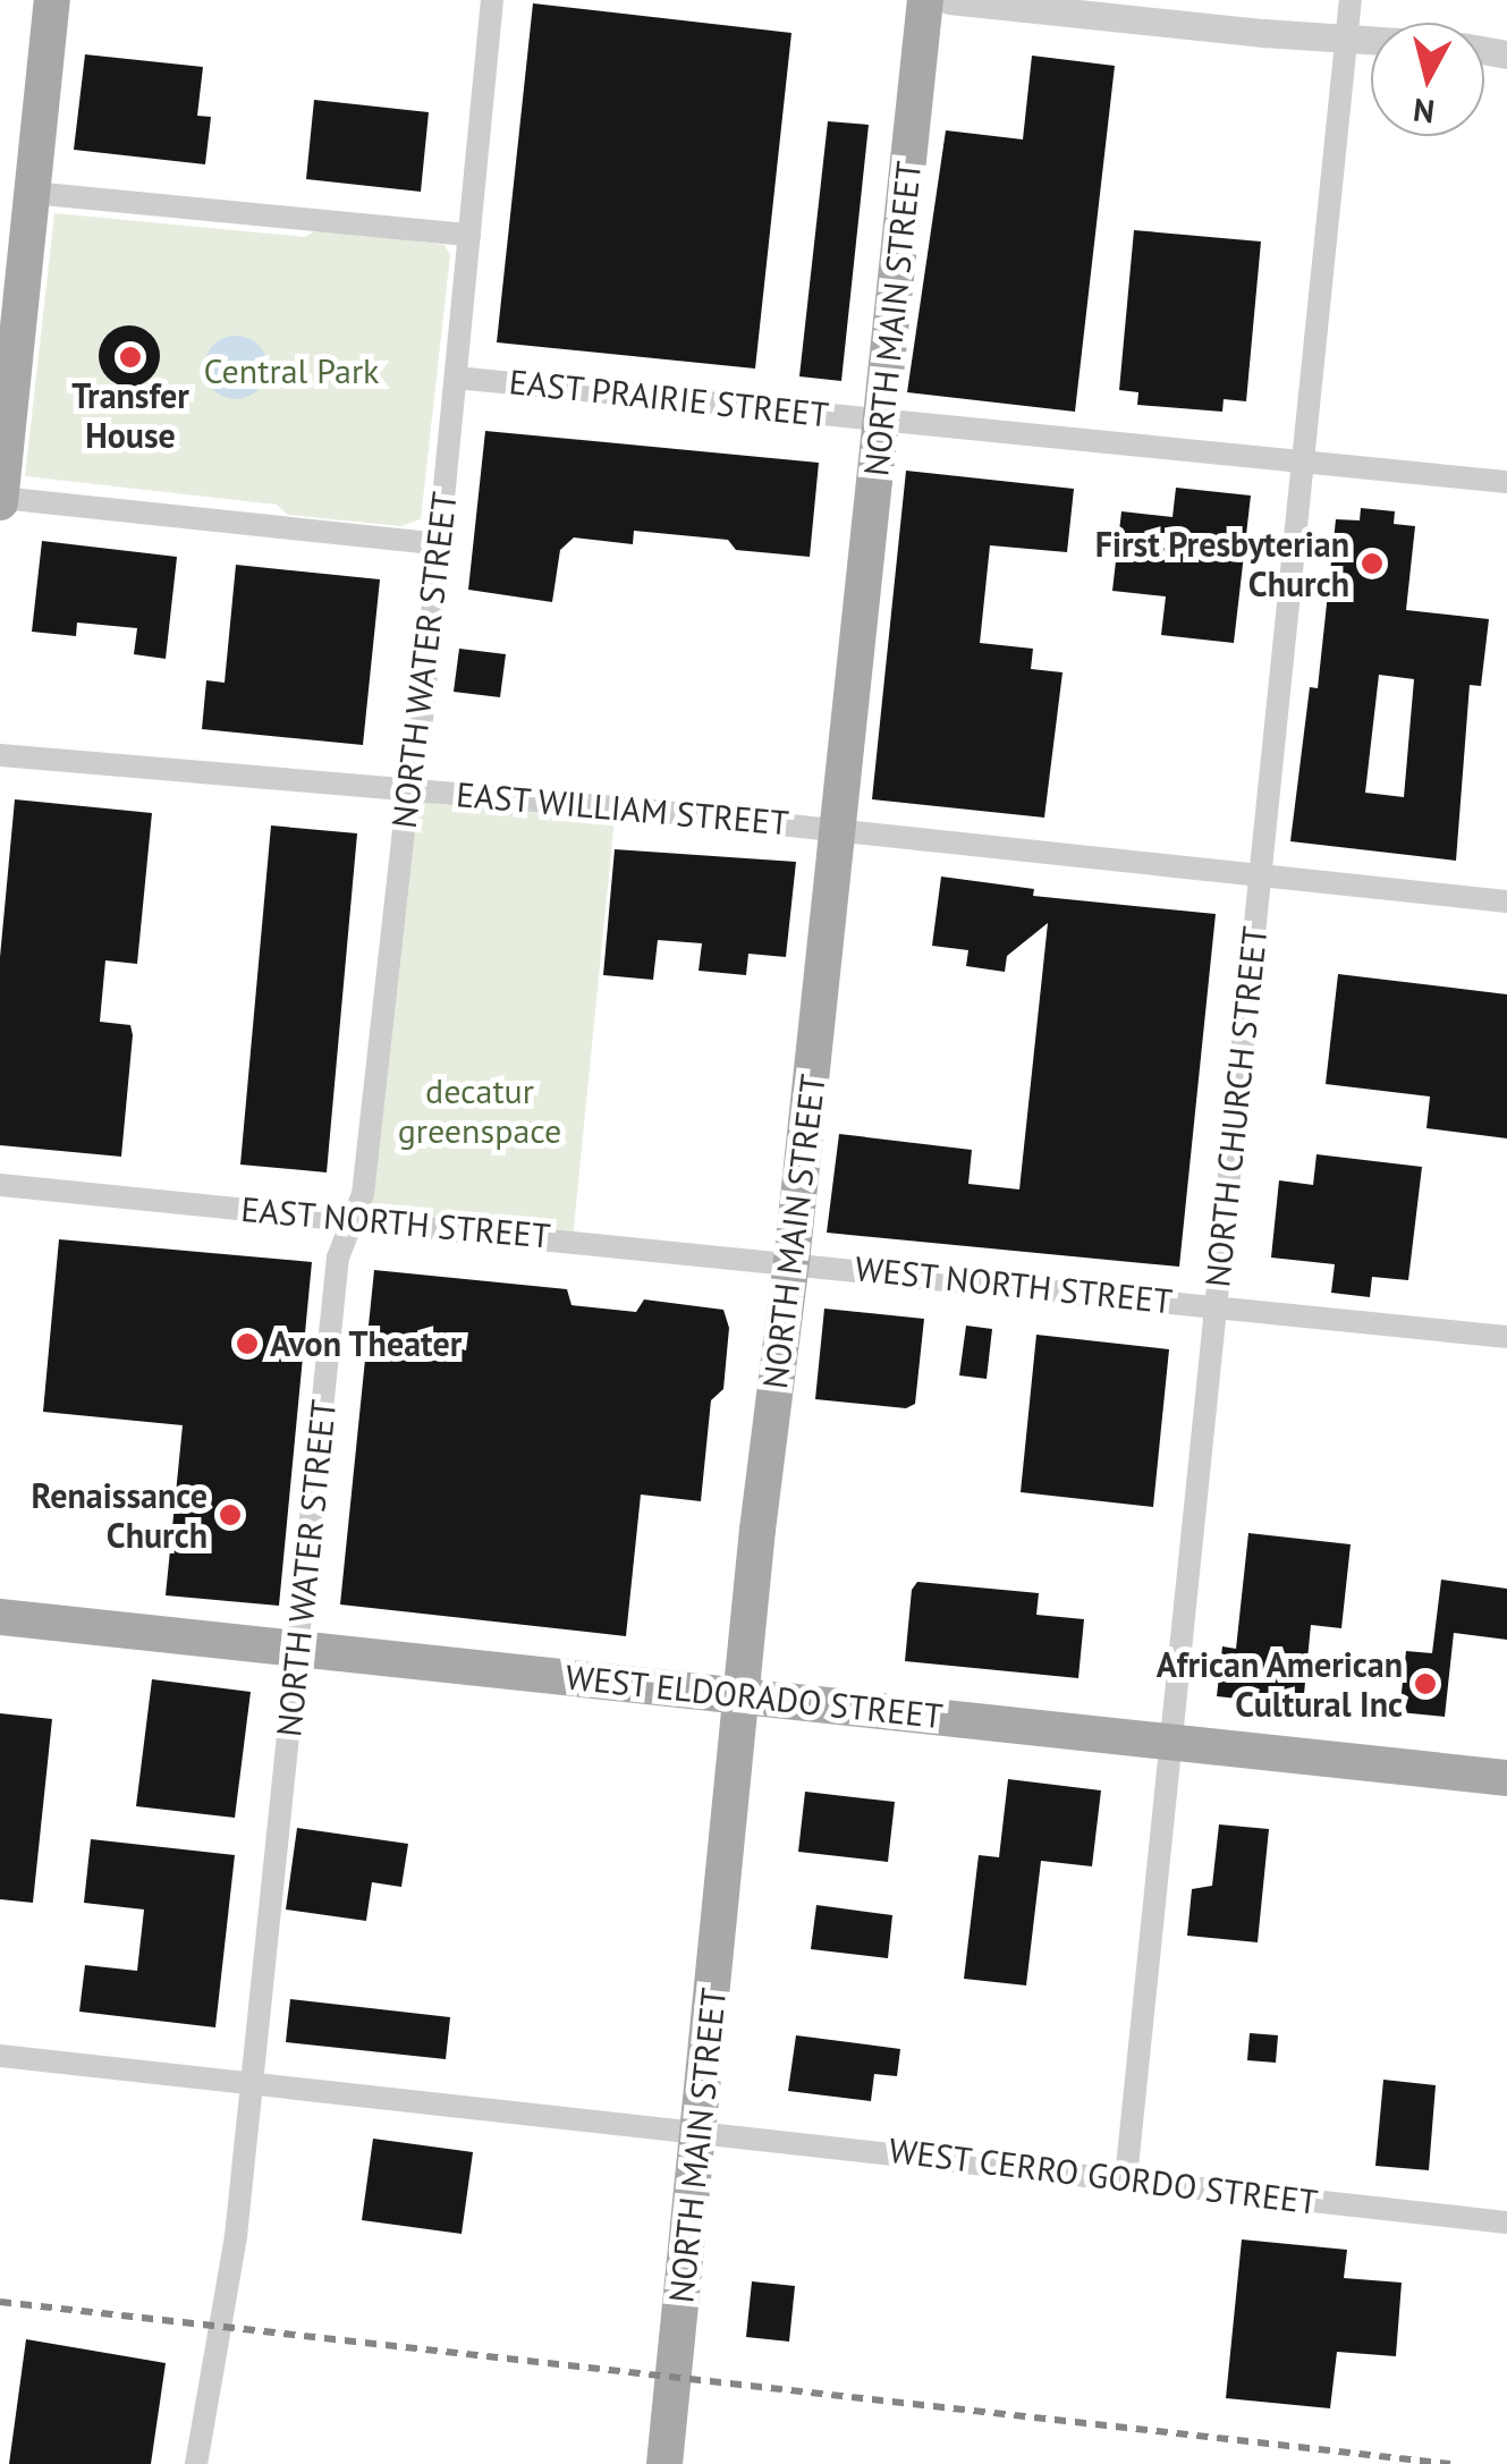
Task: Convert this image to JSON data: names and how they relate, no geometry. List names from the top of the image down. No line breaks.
{"streets":{"main road":["NORTH MAIN STREET","WEST ELDORADO STREET"],"street":["EAST PRAIRIE STREET","NORTH WATER STREET","EAST WILLIAM STREET","NORTH CHURCH STREET","EAST NORTH STREET","WEST NORTH STREET","WEST CERRO GORDO STREET"]},"crossings":[["NORTH MAIN STREET","EAST PRAIRIE STREET"],["NORTH MAIN STREET","EAST WILLIAM STREET"],["NORTH MAIN STREET","EAST NORTH STREET"],["NORTH MAIN STREET","WEST NORTH STREET"],["NORTH MAIN STREET","WEST ELDORADO STREET"],["NORTH MAIN STREET","WEST CERRO GORDO STREET"],["EAST PRAIRIE STREET","NORTH WATER STREET"],["EAST PRAIRIE STREET","NORTH CHURCH STREET"],["NORTH WATER STREET","EAST WILLIAM STREET"],["NORTH WATER STREET","EAST NORTH STREET"],["NORTH WATER STREET","WEST ELDORADO STREET"],["NORTH WATER STREET","WEST CERRO GORDO STREET"],["EAST WILLIAM STREET","NORTH CHURCH STREET"],["NORTH CHURCH STREET","WEST NORTH STREET"],["NORTH CHURCH STREET","WEST ELDORADO STREET"],["NORTH CHURCH STREET","WEST CERRO GORDO STREET"],["EAST NORTH STREET","WEST NORTH STREET"]],"parks":["Central Park","decatur greenspace"],"places":["Transfer House","First Presbyterian Church","Avon Theater","Renaissance Church","African American Cultural Inc"],"north":"bottom"}
